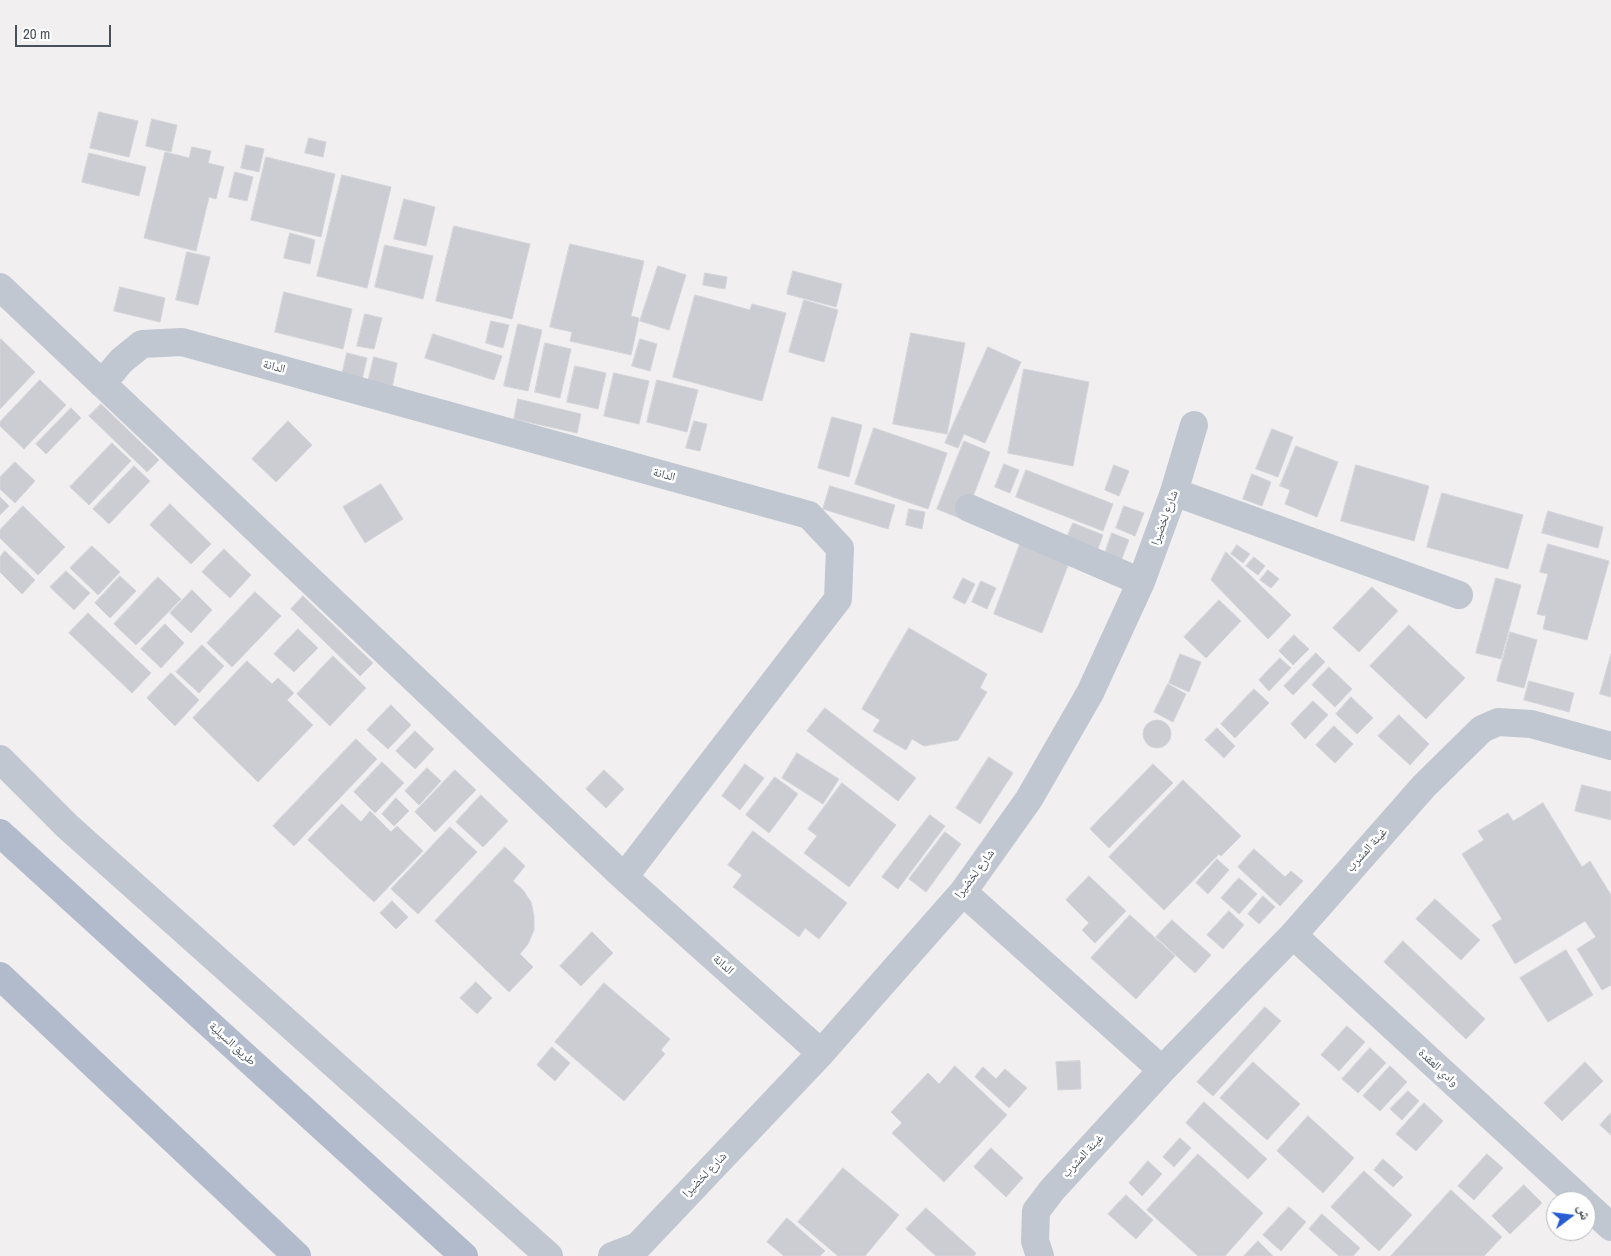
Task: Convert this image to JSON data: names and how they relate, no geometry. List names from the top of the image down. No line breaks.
{"streets":{"main road":["طريق السيلية"],"street":["الدانة","شارع لخضيرا","غينة المشرب","وادي العقدة"]},"crossings":[["الدانة","شارع لخضيرا"],["غينة المشرب","وادي العقدة"]],"scale_bar":"20 m","north":"right"}
